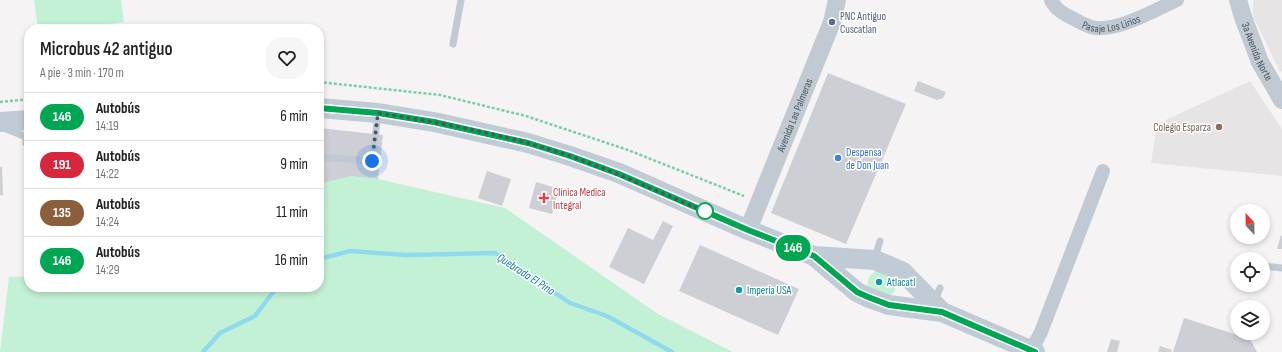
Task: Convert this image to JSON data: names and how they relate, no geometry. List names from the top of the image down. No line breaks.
{"streets":{"street":["Pasaje Los Lirios","3a Avenida Norte","Avenida Las Palmeras"]},"water":["Quebrada El Pino"],"places":{"other":["PNC Antiguo Cuscatlan","Colegio Esparza","Despensa de Don Juan","Atlacatl","Imperia USA"],"health":["Clínica Medica Integral"]},"lines":["bus line 146"],"north":"top","page":{"on_map":"146","heading":["Microbus 42 antiguo","A pie · 3 min · 170 m"],"list":[{"mark":"146","name":"Autobús","note":"14:19","value":"6 min"},{"mark":"191","name":"Autobús","note":"14:22","value":"9 min"},{"mark":"135","name":"Autobús","note":"14:24","value":"11 min"},{"mark":"146","name":"Autobús","note":"14:29","value":"16 min"}]}}
